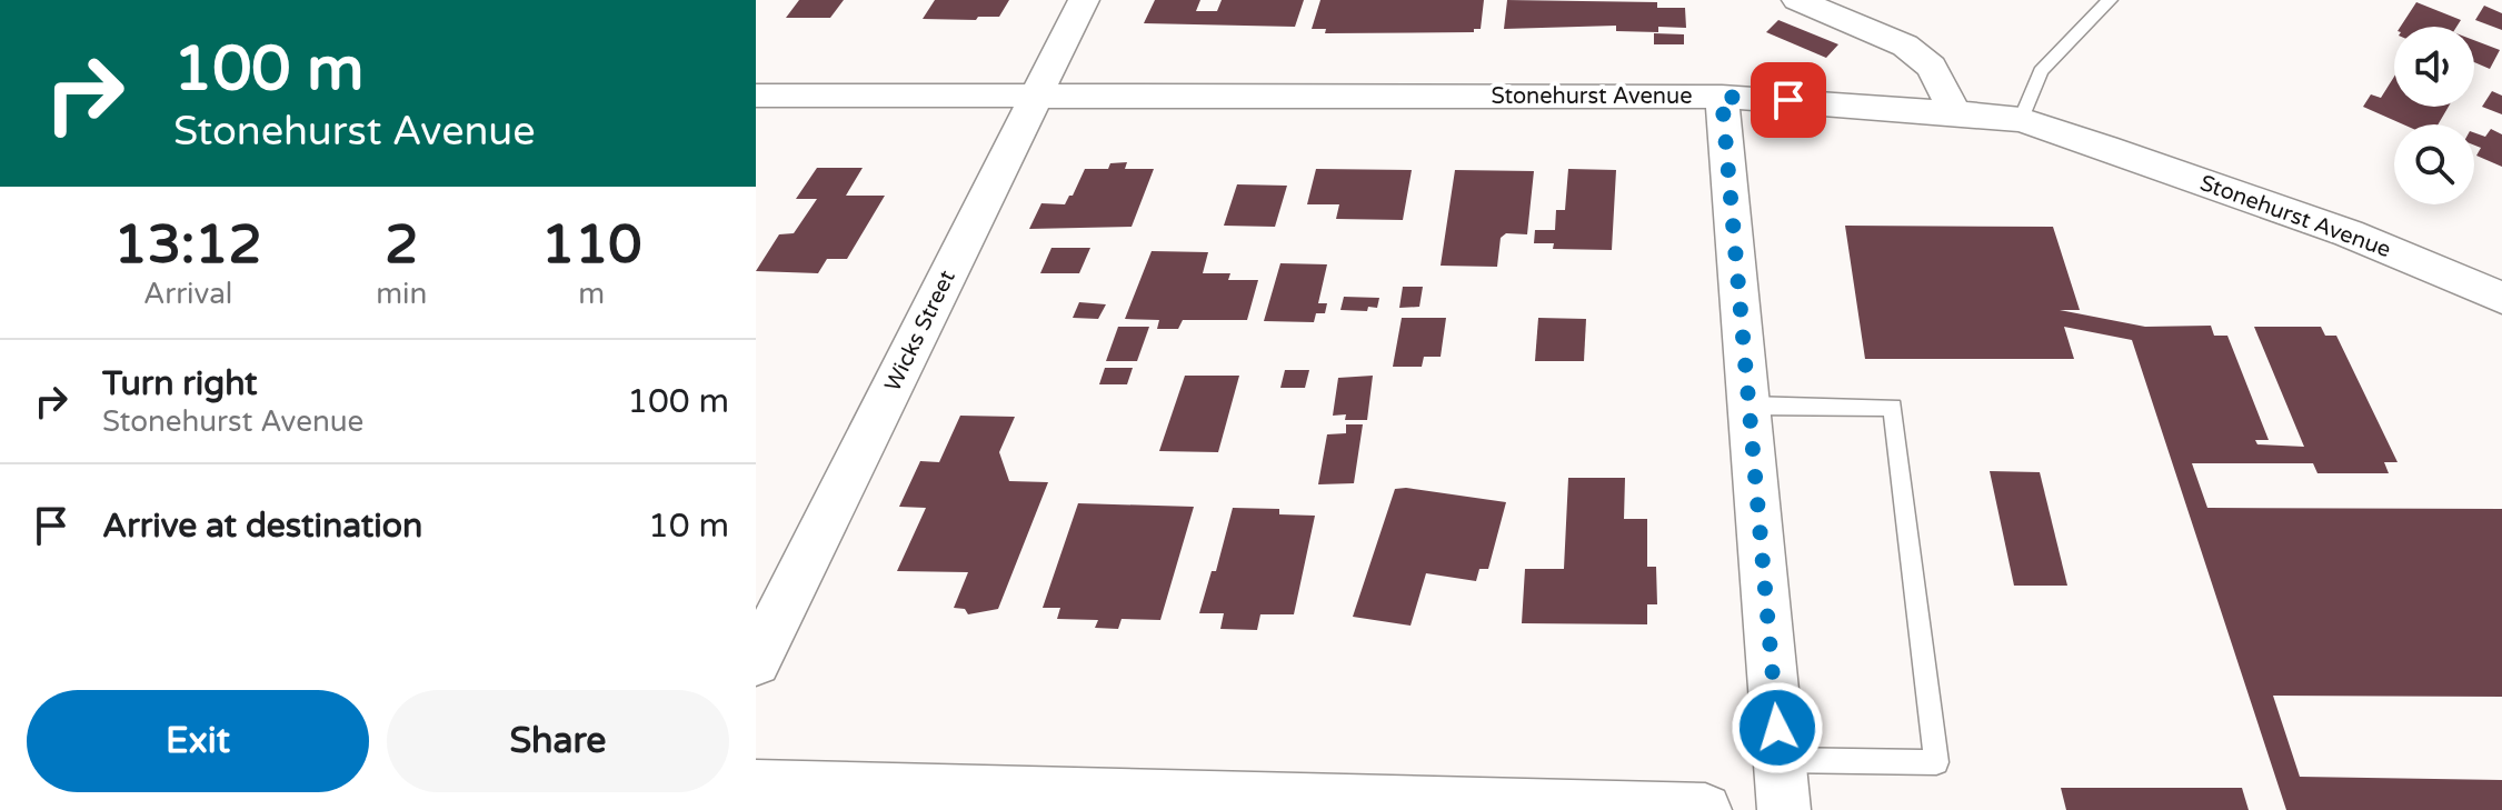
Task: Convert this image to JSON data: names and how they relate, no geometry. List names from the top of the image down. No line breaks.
{"streets":{"street":["Stonehurst Avenue","Wicks Street"]},"crossings":[["Stonehurst Avenue","Wicks Street"]],"page":{"turn":["100 m","Stonehurst Avenue"],"eta":["13:12","Arrival","2","min","110","m"],"list":[{"name":"Turn right","note":"Stonehurst Avenue","value":"100 m"},{"name":"Arrive at destination","value":"10 m"}],"buttons":["Exit","Share"]}}
